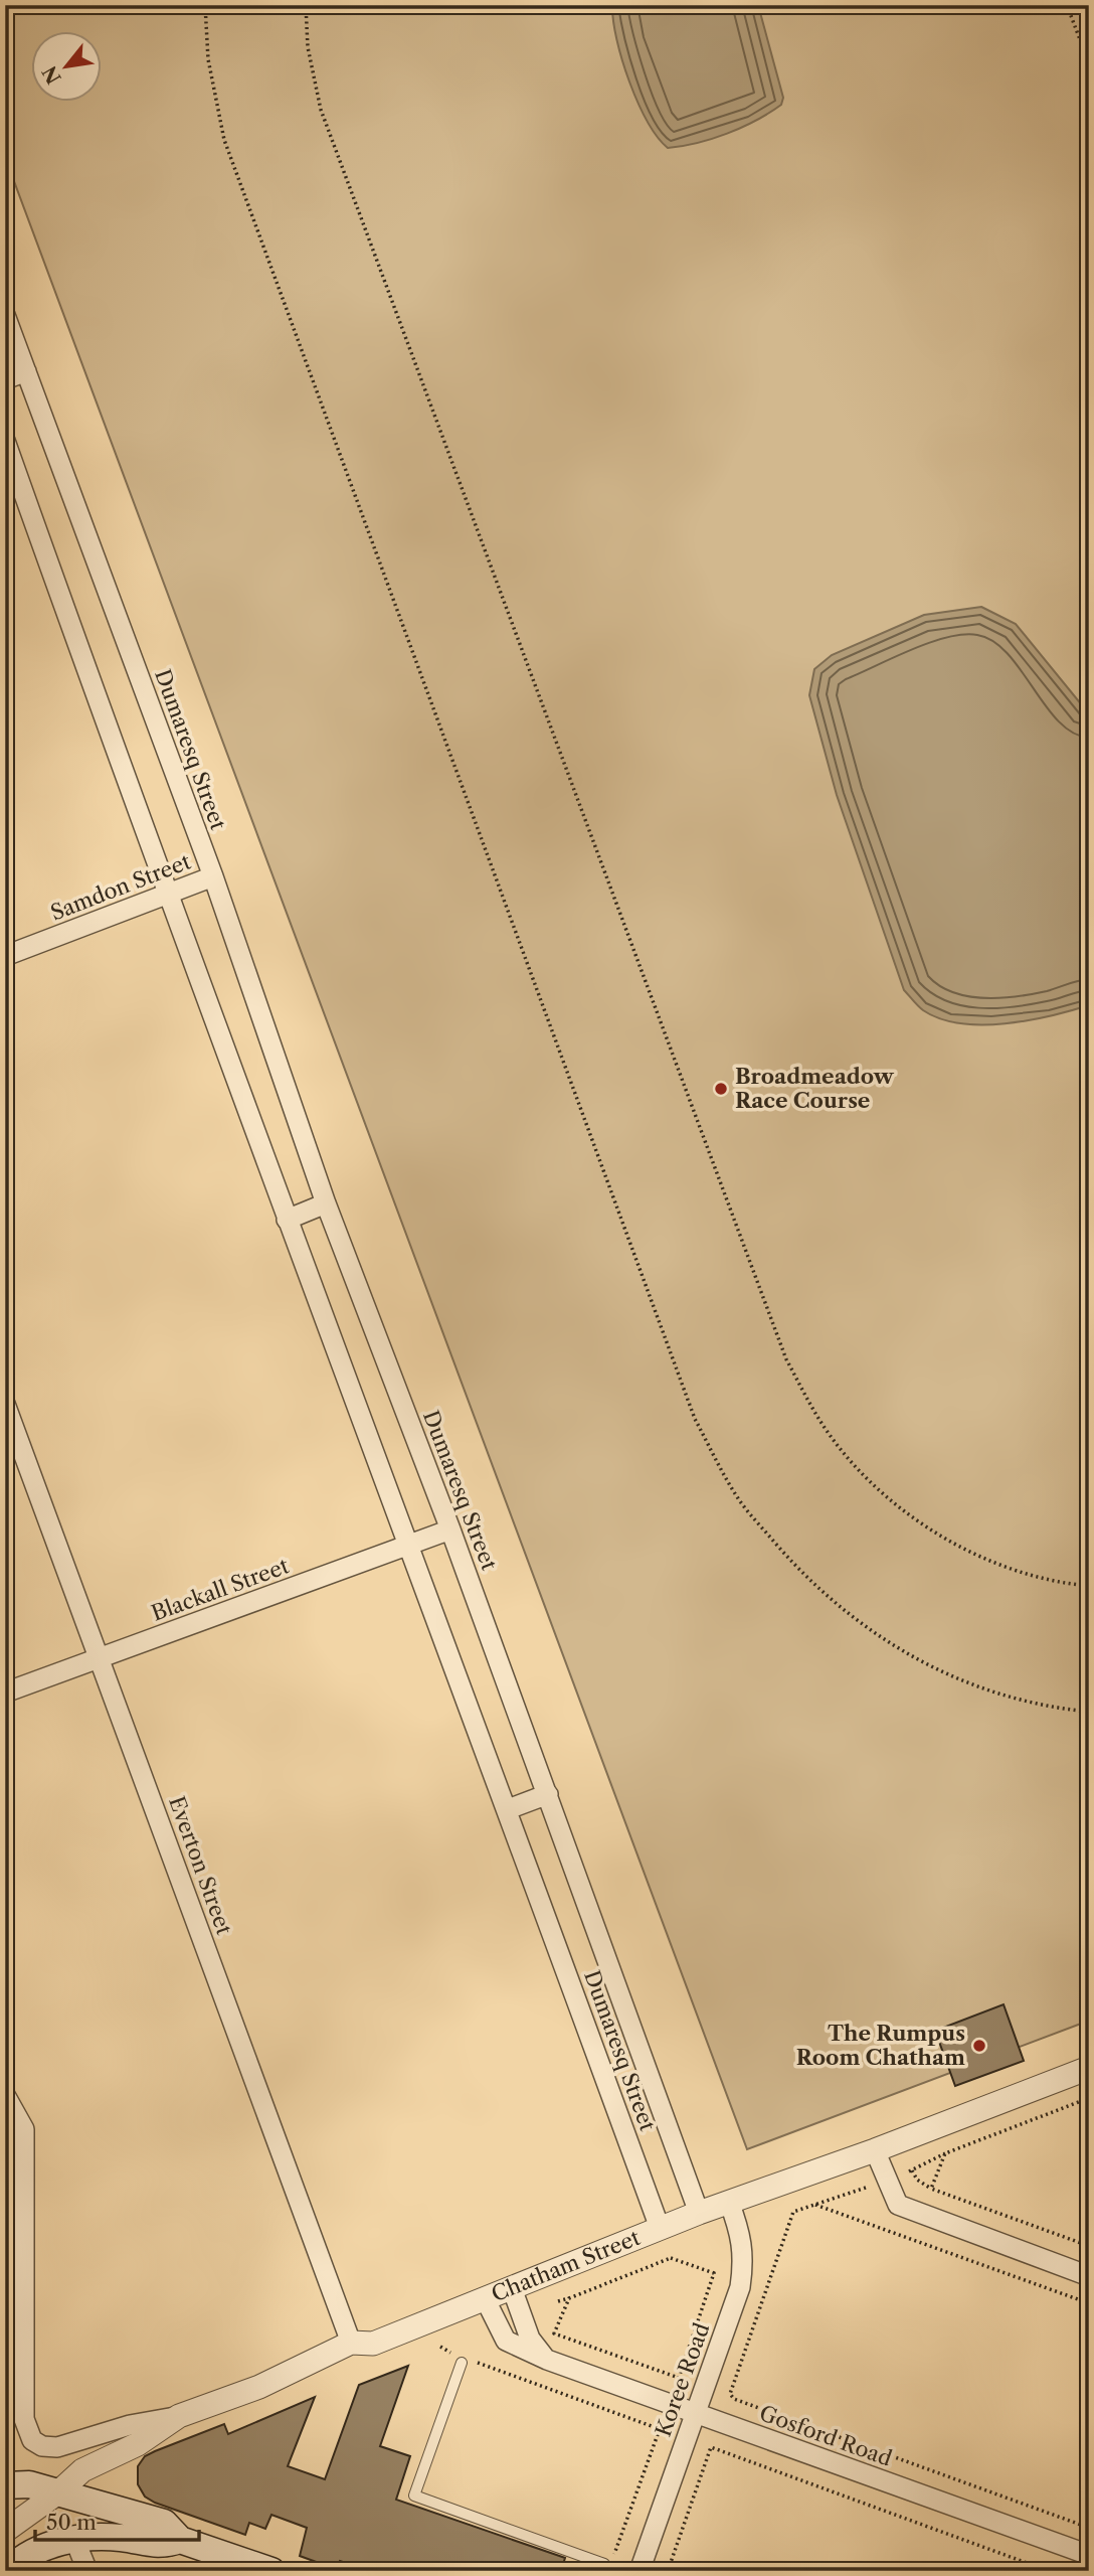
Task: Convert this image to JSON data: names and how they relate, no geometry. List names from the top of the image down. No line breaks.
{"streets":{"street":["Dumaresq Street","Samdon Street","Blackall Street","Everton Street","Chatham Street","Koree Road","Gosford Road"]},"crossings":[["Dumaresq Street","Samdon Street"],["Dumaresq Street","Blackall Street"],["Dumaresq Street","Chatham Street"],["Blackall Street","Everton Street"],["Everton Street","Chatham Street"],["Chatham Street","Koree Road"],["Chatham Street","Gosford Road"],["Koree Road","Gosford Road"]],"places":["Broadmeadow Race Course","The Rumpus Room Chatham"],"scale_bar":"50 m","north":"bottom left"}
